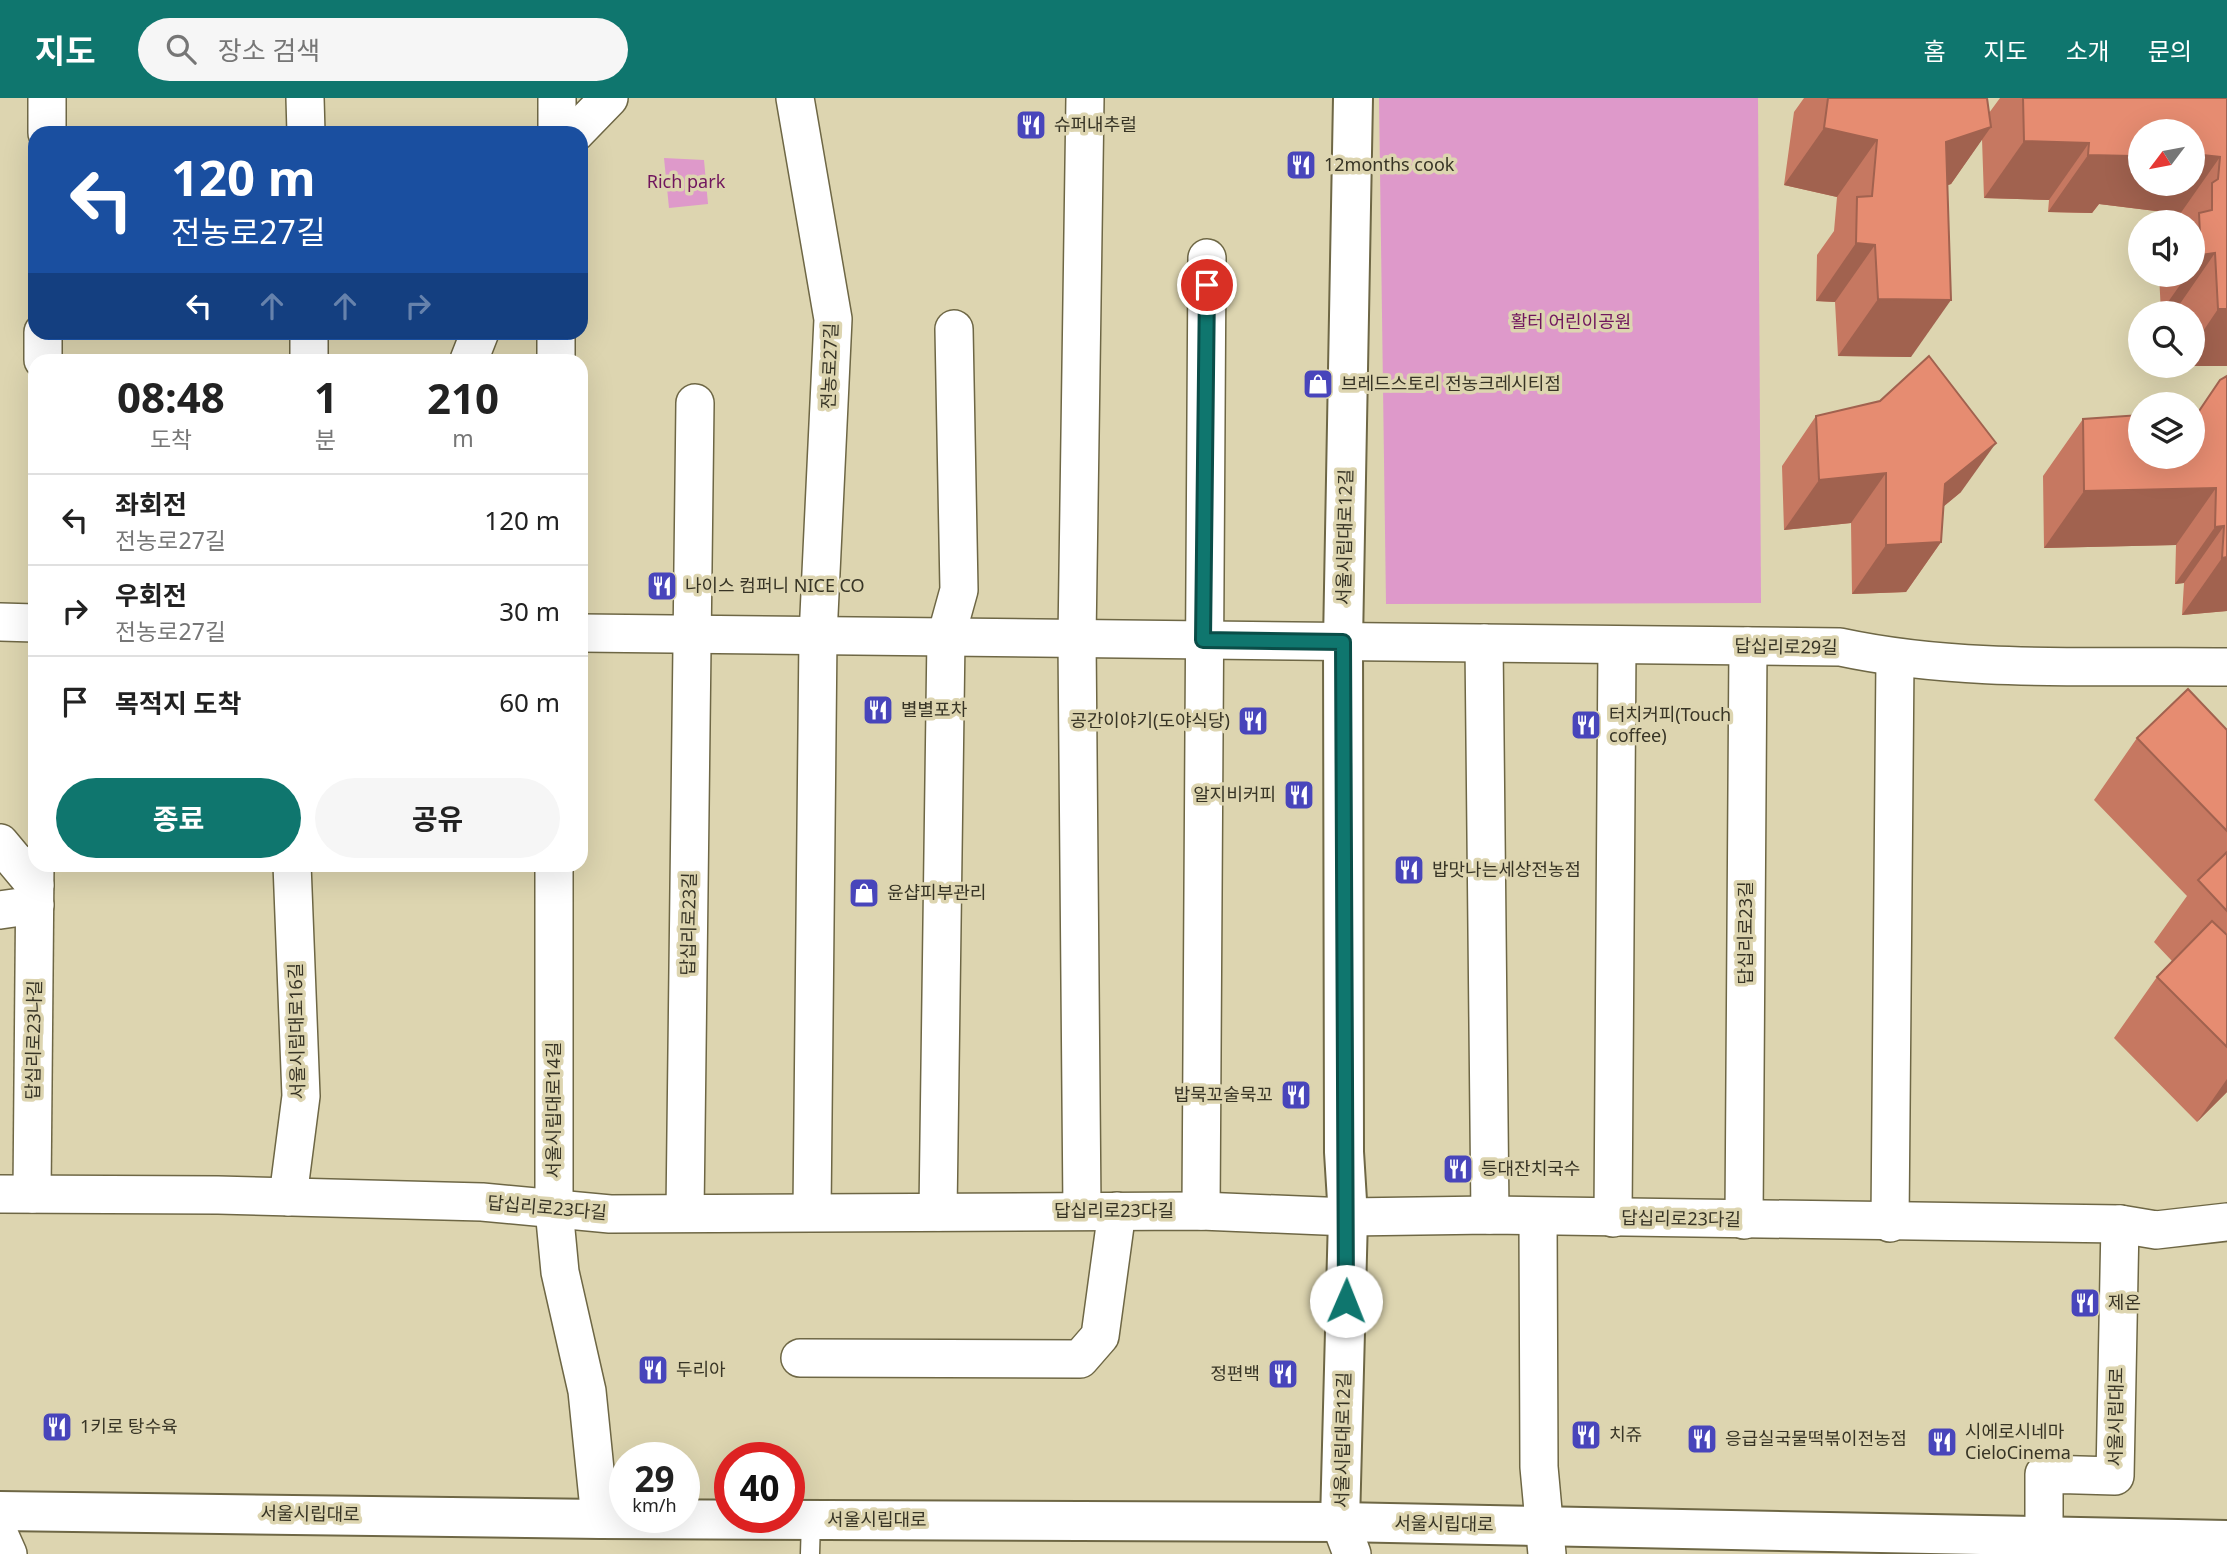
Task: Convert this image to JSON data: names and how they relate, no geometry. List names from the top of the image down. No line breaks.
{"streets":{"main road":["서울시립대로12길","서울시립대로"],"street":["전농로27길","답십리로29길","답십리로23길","서울시립대로16길","답십리로23나길","서울시립대로14길","답십리로23다길"]},"crossings":[["서울시립대로12길","답십리로29길"],["서울시립대로12길","답십리로23다길"],["서울시립대로12길","서울시립대로"],["답십리로29길","답십리로23길"],["답십리로23길","답십리로23다길"],["서울시립대로16길","답십리로23다길"],["답십리로23나길","답십리로23다길"],["서울시립대로14길","답십리로23다길"],["서울시립대로14길","서울시립대로"],["답십리로23다길","서울시립대로"]],"parks":["Rich park","활터 어린이공원"],"places":{"restaurant":["슈퍼내추럴","12months cook","나이스 컴퍼니 NICE CO","별별포차","공간이야기(도야식당)","터치커피(Touch coffee)","알지비커피","밥맛나는세상전농점","밥묵꼬술묵꼬","등대잔치국수","제온","두리아","정편백","1키로 탕수육","치쥬","응급실국물떡볶이전농점","시에로시네마 CieloCinema"],"shop":["브레드스토리 전농크레시티점","윤샵피부관리"]},"north":"bottom left","page":{"header":"지도","search":"장소 검색","nav":["홈","지도","소개","문의"],"turn":["120 m","전농로27길"],"eta":["08:48","도착","1","분","210","m"],"list":[{"name":"좌회전","note":"전농로27길","value":"120 m"},{"name":"우회전","note":"전농로27길","value":"30 m"},{"name":"목적지 도착","value":"60 m"}],"buttons":["종료","공유"],"speed":"29 km/h","limit":"40"}}
